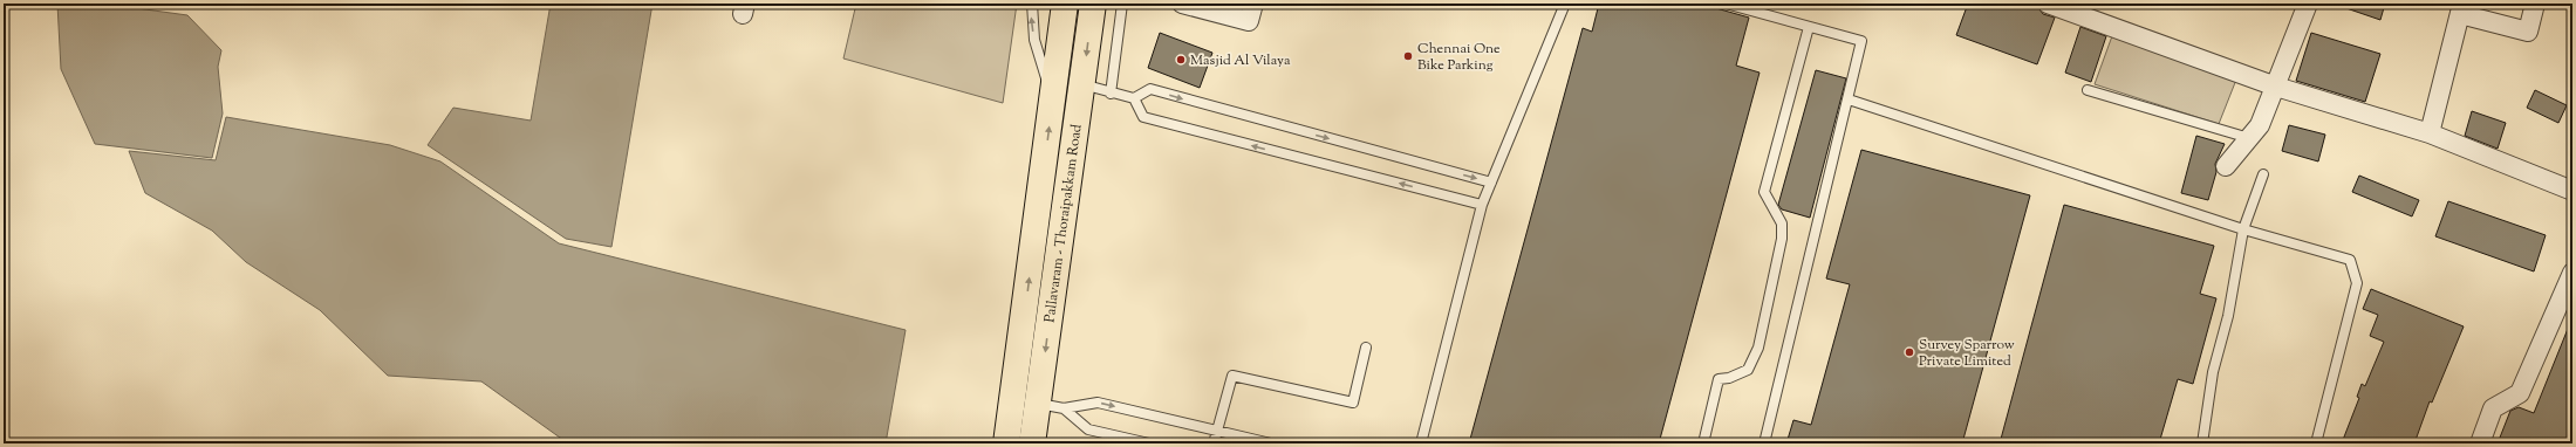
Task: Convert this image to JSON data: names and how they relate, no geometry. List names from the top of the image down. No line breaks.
{"streets":{"main road":["Pallavaram - Thoraipakkam Road"]},"places":["Chennai One Bike Parking","Masjid Al Vilaya","Survey Sparrow Private Limited"]}
